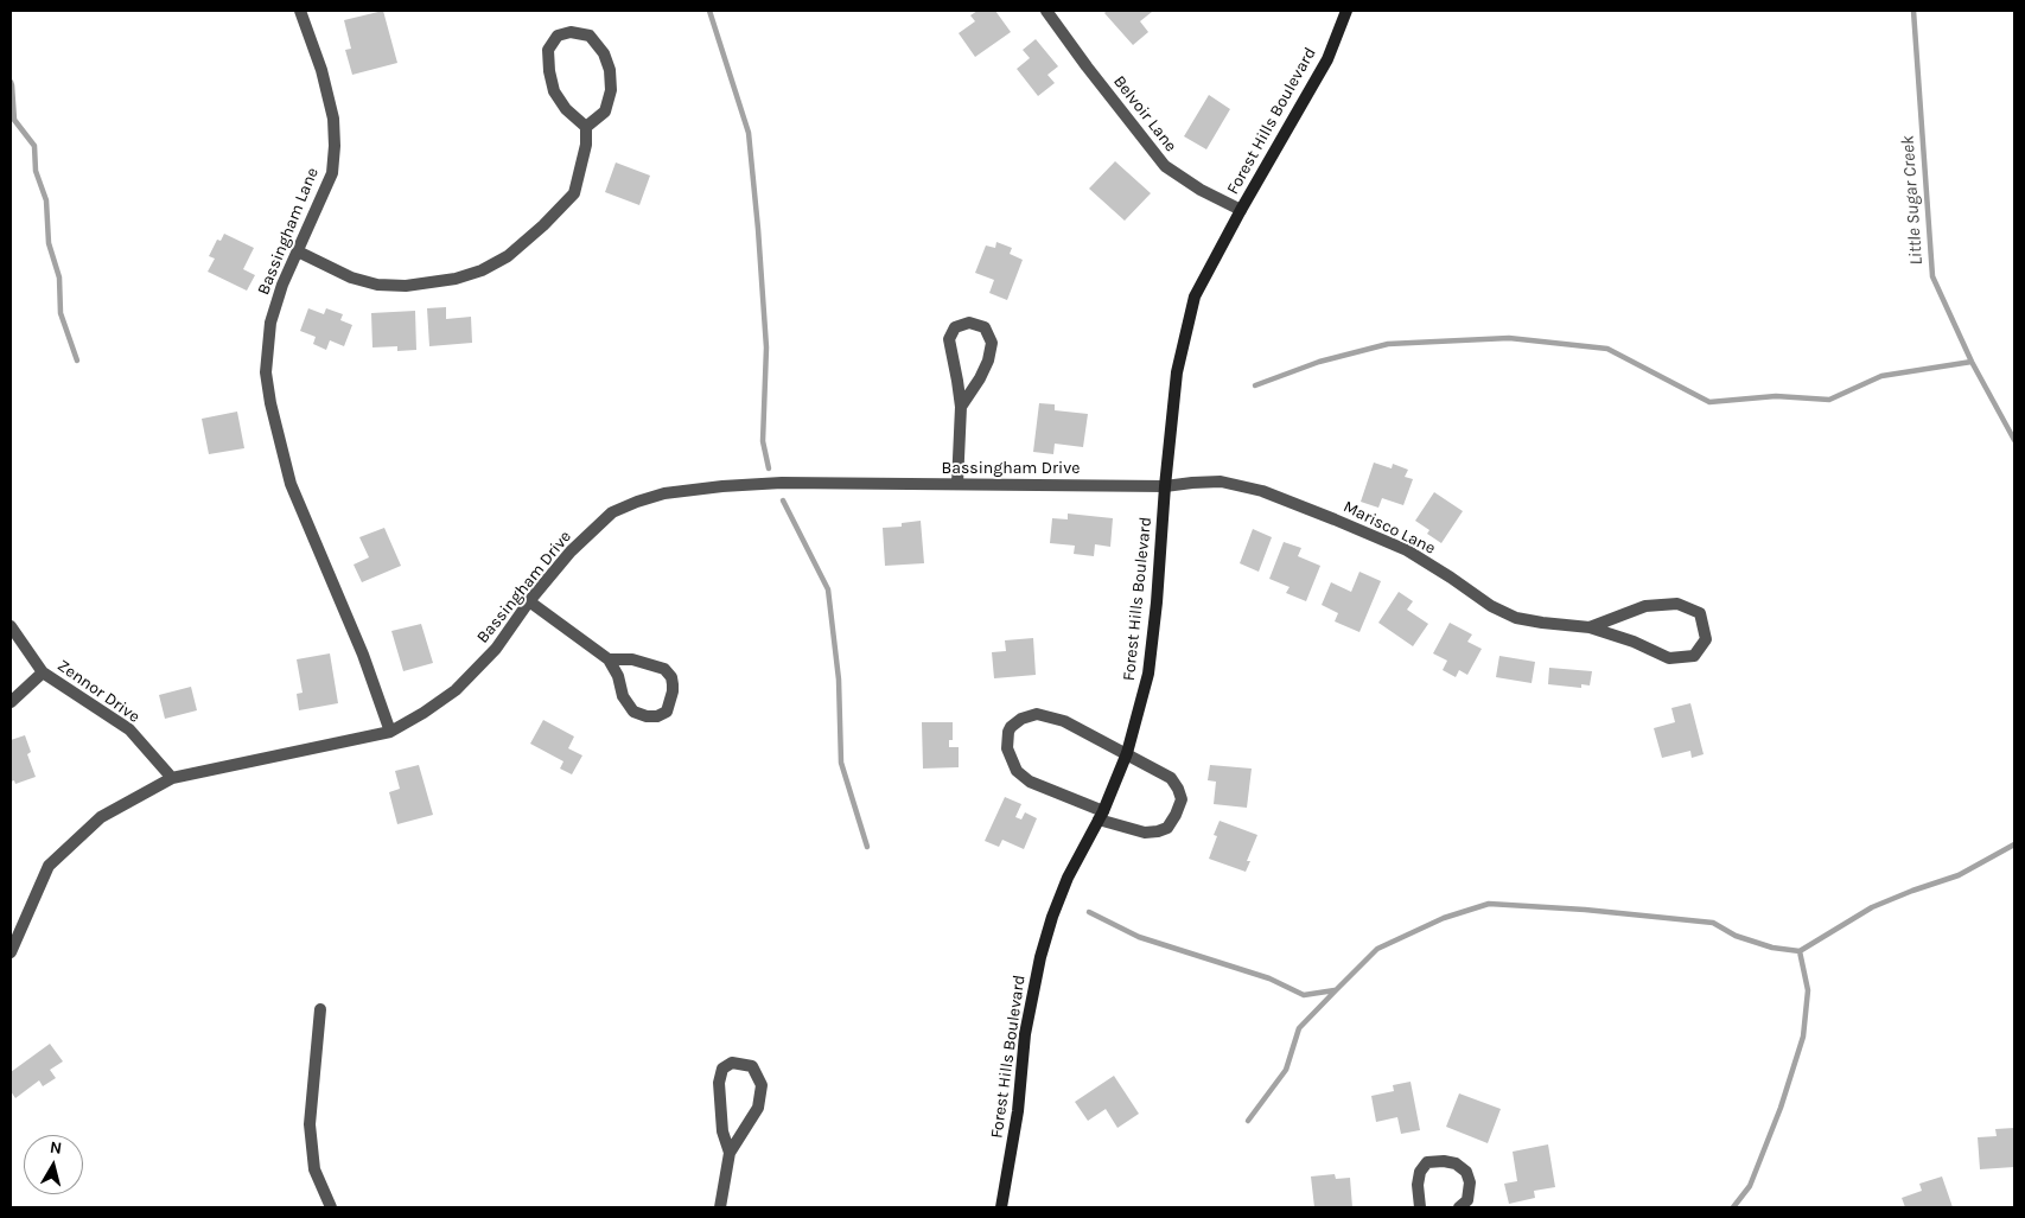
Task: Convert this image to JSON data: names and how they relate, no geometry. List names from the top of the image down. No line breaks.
{"streets":{"main road":["Forest Hills Boulevard"],"street":["Belvoir Lane","Bassingham Lane","Bassingham Drive","Marisco Lane","Zennor Drive"]},"crossings":[["Belvoir Lane","Forest Hills Boulevard"],["Forest Hills Boulevard","Bassingham Drive"],["Forest Hills Boulevard","Marisco Lane"],["Bassingham Lane","Bassingham Drive"],["Bassingham Drive","Marisco Lane"],["Bassingham Drive","Zennor Drive"]],"water":["Little Sugar Creek"],"north":"top"}
